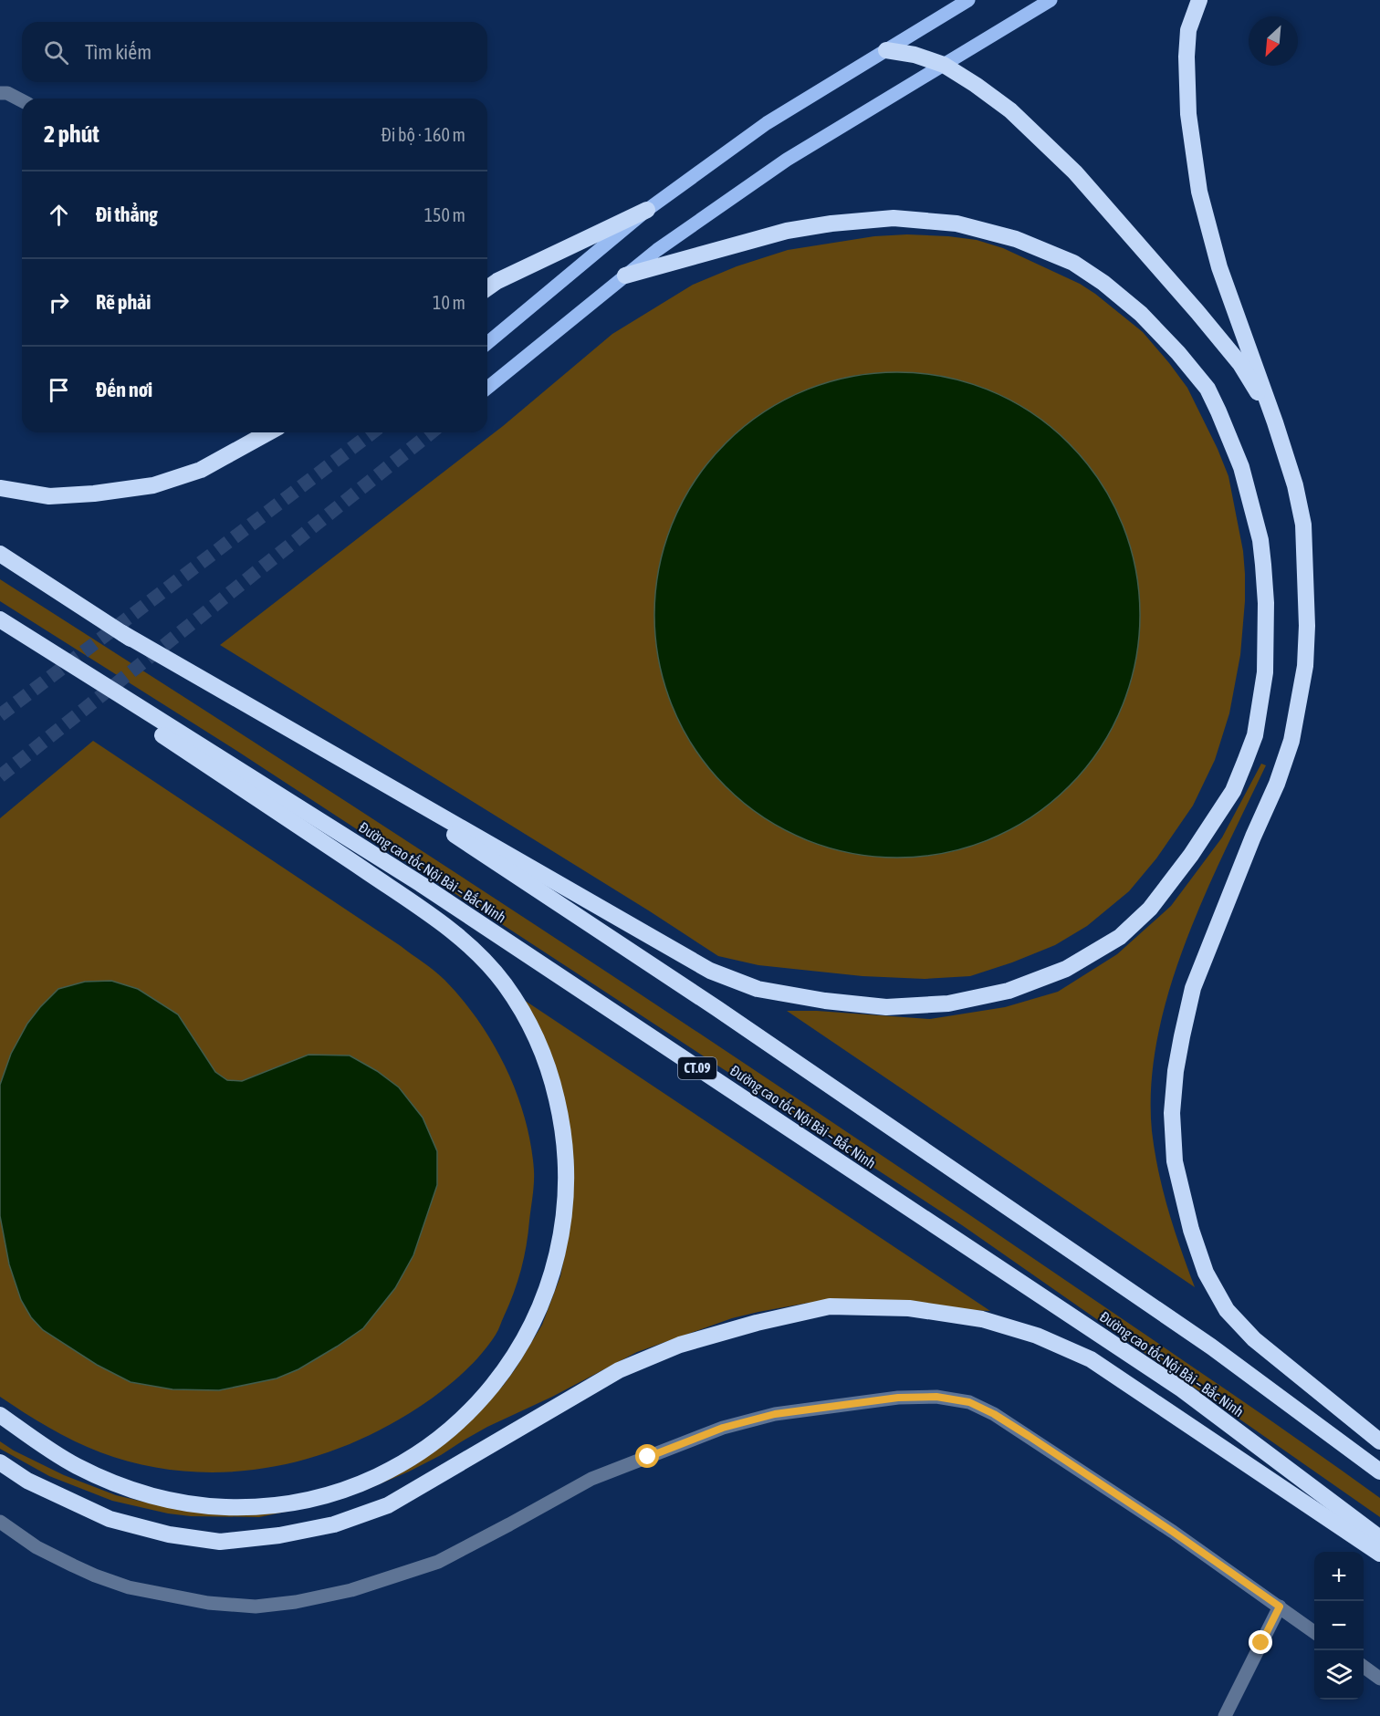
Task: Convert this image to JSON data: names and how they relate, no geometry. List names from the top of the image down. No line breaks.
{"streets":{"highway":["Đường cao tốc Nội Bài – Bắc Ninh","CT.09"]},"north":"bottom left","page":{"search":"Tìm kiếm","heading":["2 phút","Đi bộ · 160 m"],"list":[["Đi thẳng","150 m"],["Rẽ phải","10 m"],"Đến nơi"],"map_buttons":["+","−"]}}
